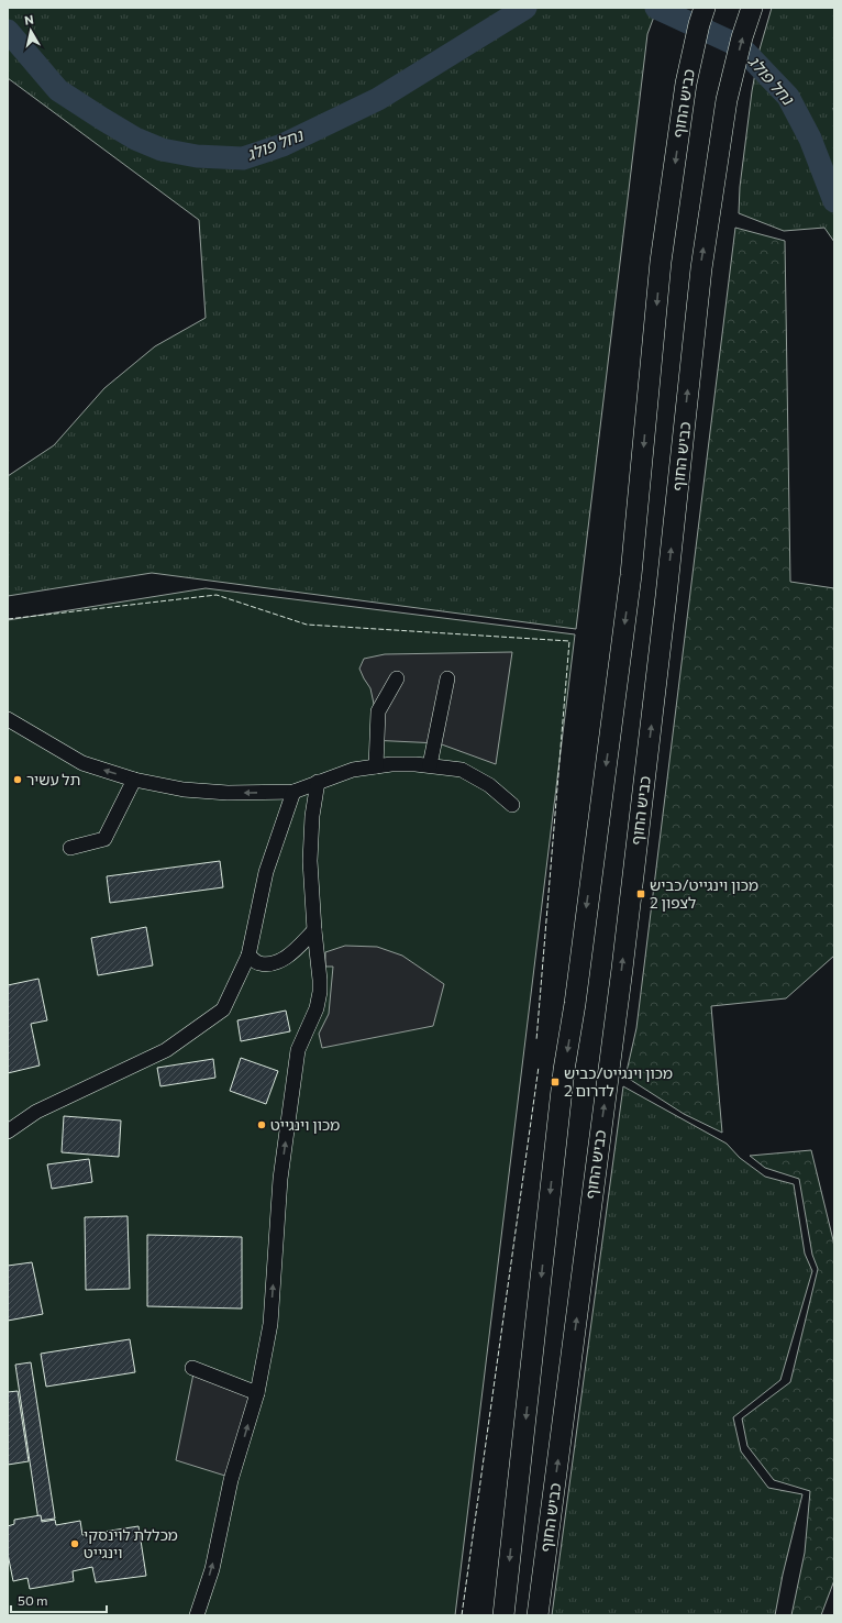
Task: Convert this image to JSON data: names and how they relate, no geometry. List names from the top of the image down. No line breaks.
{"streets":{"highway":["כביש החוף"]},"water":["נחל פולג"],"places":{"other":["תל עשיר","מכון וינגייט","מכללת לוינסקי וינגייט"],"transit":["מכון וינגייט/כביש 2 לצפון","מכון וינגייט/כביש 2 לדרום"]},"scale_bar":"50 m","north":"top"}
